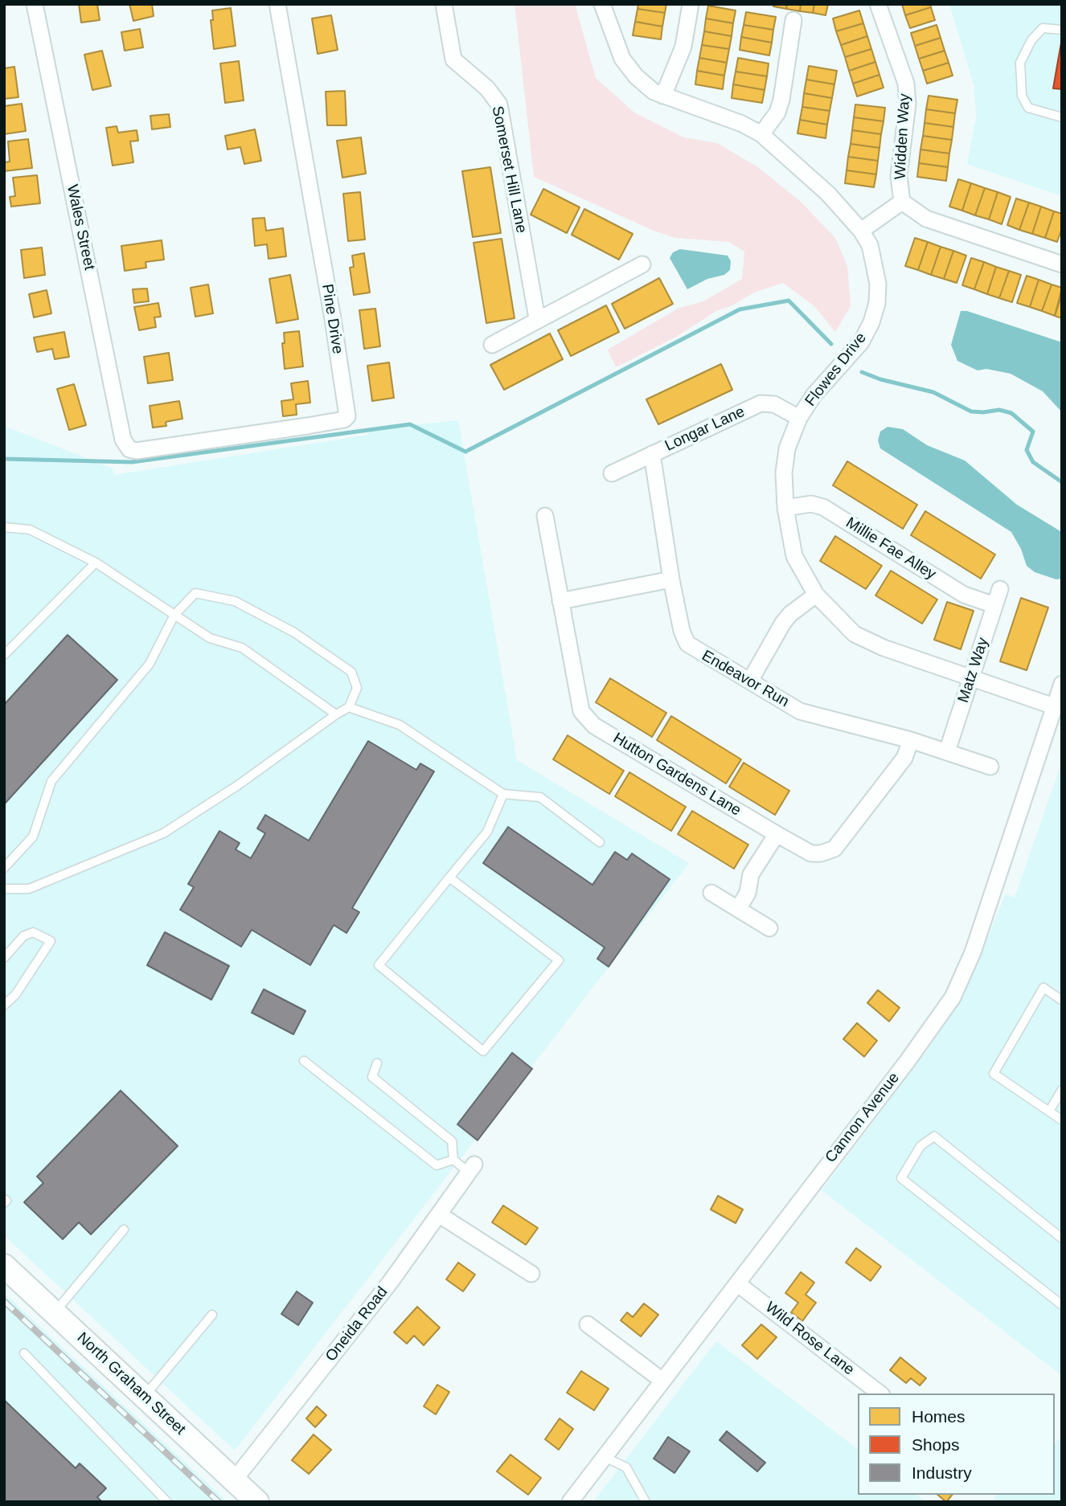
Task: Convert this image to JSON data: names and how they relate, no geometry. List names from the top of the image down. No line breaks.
{"streets":{"main road":["North Graham Street"],"street":["Widden Way","Somerset Hill Lane","Wales Street","Pine Drive","Flowes Drive","Longar Lane","Millie Fae Alley","Matz Way","Endeavor Run","Hutton Gardens Lane","Cannon Avenue","Oneida Road","Wild Rose Lane"]},"crossings":[["Wales Street","Pine Drive"],["Flowes Drive","Longar Lane"],["Flowes Drive","Millie Fae Alley"],["Flowes Drive","Matz Way"],["Flowes Drive","Cannon Avenue"],["Longar Lane","Endeavor Run"],["Millie Fae Alley","Matz Way"],["Matz Way","Endeavor Run"],["Endeavor Run","Hutton Gardens Lane"],["Cannon Avenue","Wild Rose Lane"],["Oneida Road","North Graham Street"]],"legend":["Homes","Shops","Industry"]}
